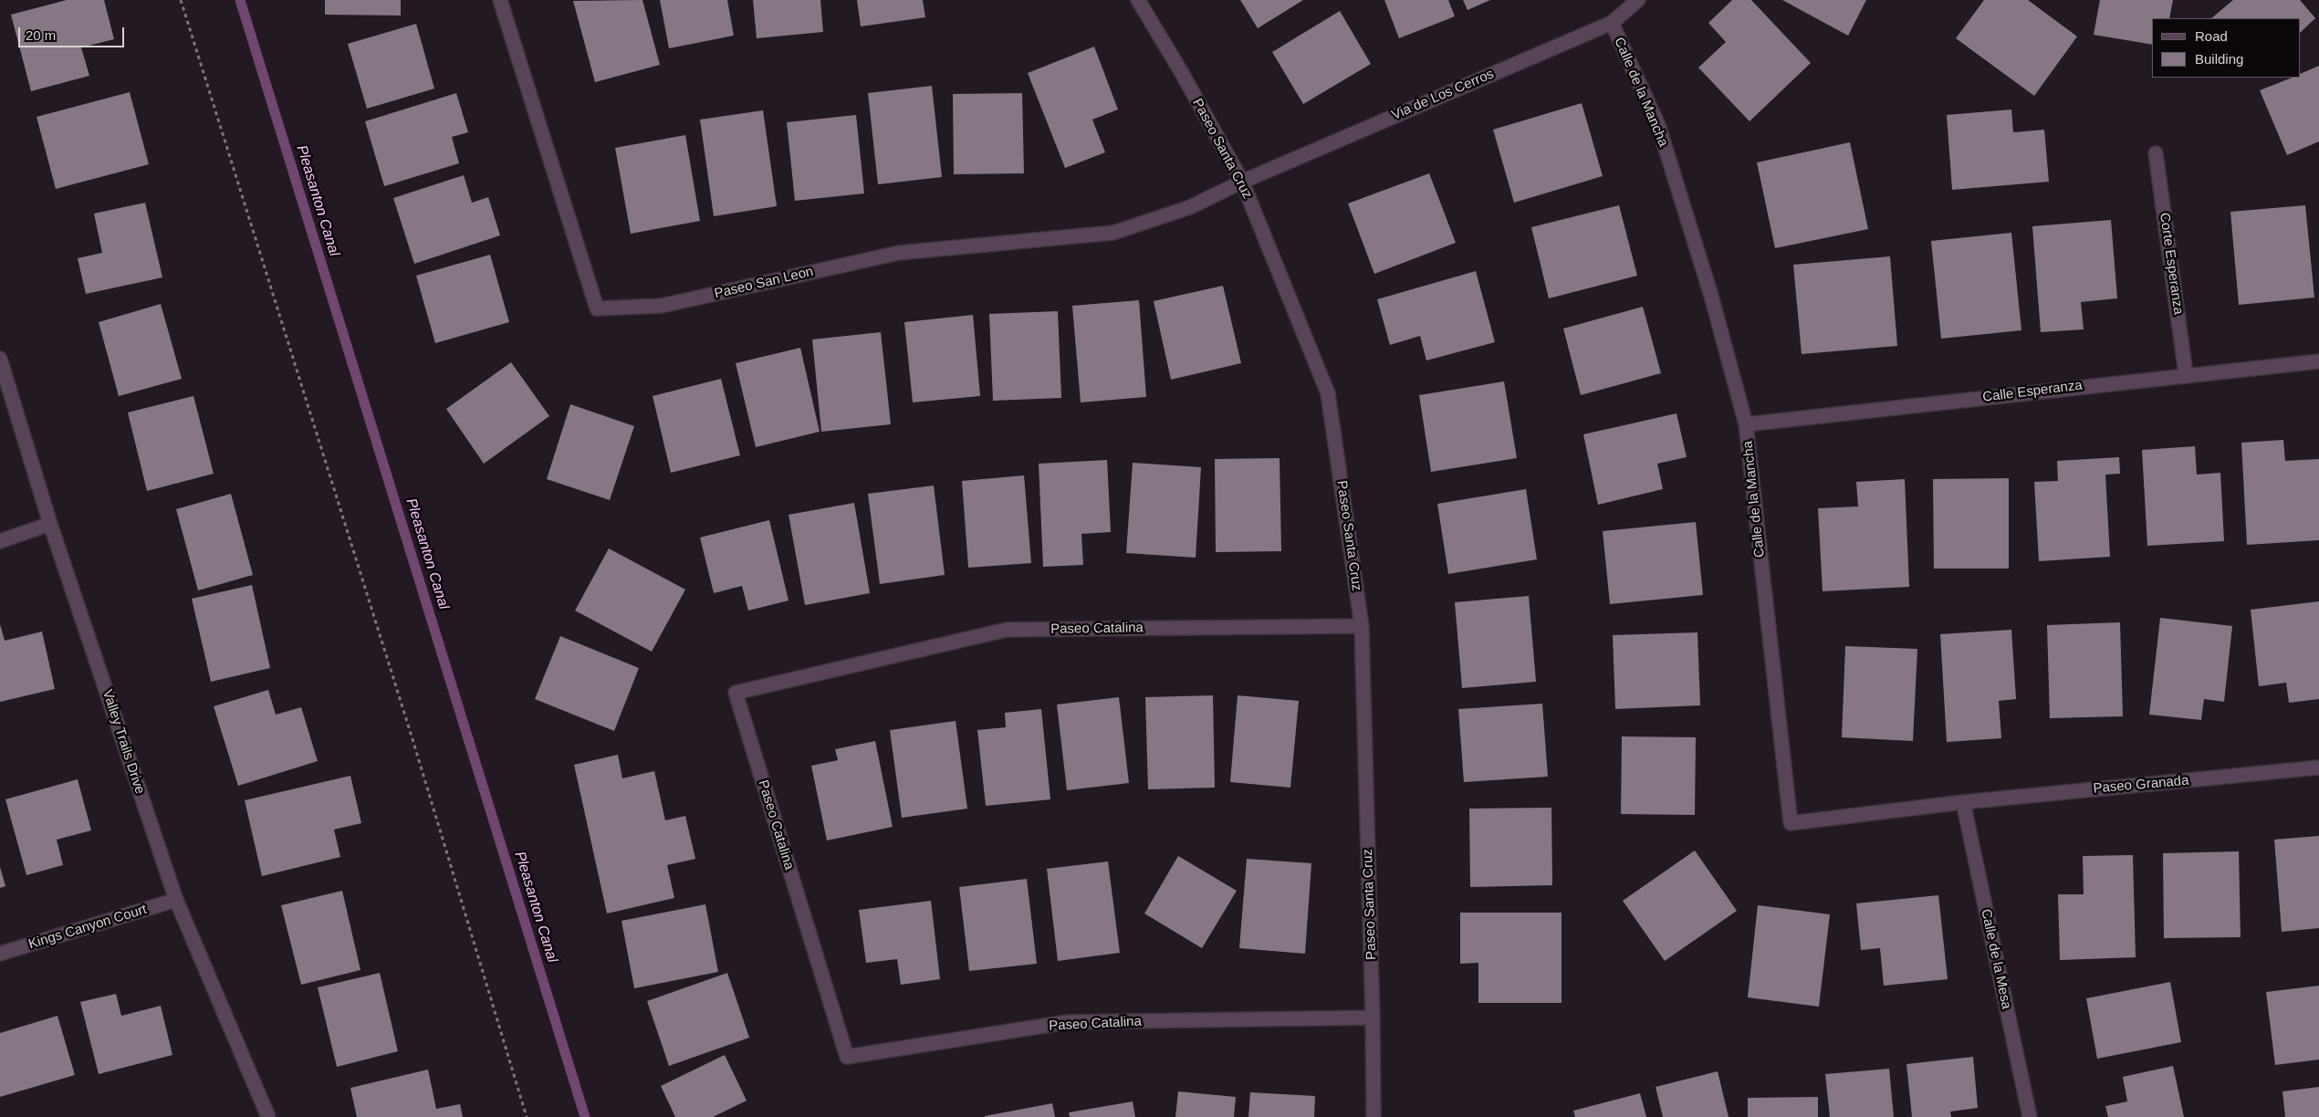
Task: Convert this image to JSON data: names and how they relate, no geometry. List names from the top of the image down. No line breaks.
{"streets":{"street":["Calle de la Mancha","Via de Los Cerros","Paseo Santa Cruz","Corte Esperanza","Paseo San Leon","Calle Esperanza","Paseo Catalina","Valley Trails Drive","Paseo Granada","Kings Canyon Court","Calle de la Mesa"]},"crossings":[["Calle de la Mancha","Via de Los Cerros"],["Calle de la Mancha","Calle Esperanza"],["Calle de la Mancha","Paseo Granada"],["Calle de la Mancha","Calle de la Mesa"],["Via de Los Cerros","Paseo Santa Cruz"],["Via de Los Cerros","Paseo San Leon"],["Paseo Santa Cruz","Paseo San Leon"],["Paseo Santa Cruz","Paseo Catalina"],["Corte Esperanza","Calle Esperanza"],["Valley Trails Drive","Kings Canyon Court"],["Paseo Granada","Calle de la Mesa"]],"water":["Pleasanton Canal"],"legend":["Road","Building"],"scale_bar":"20 m"}
